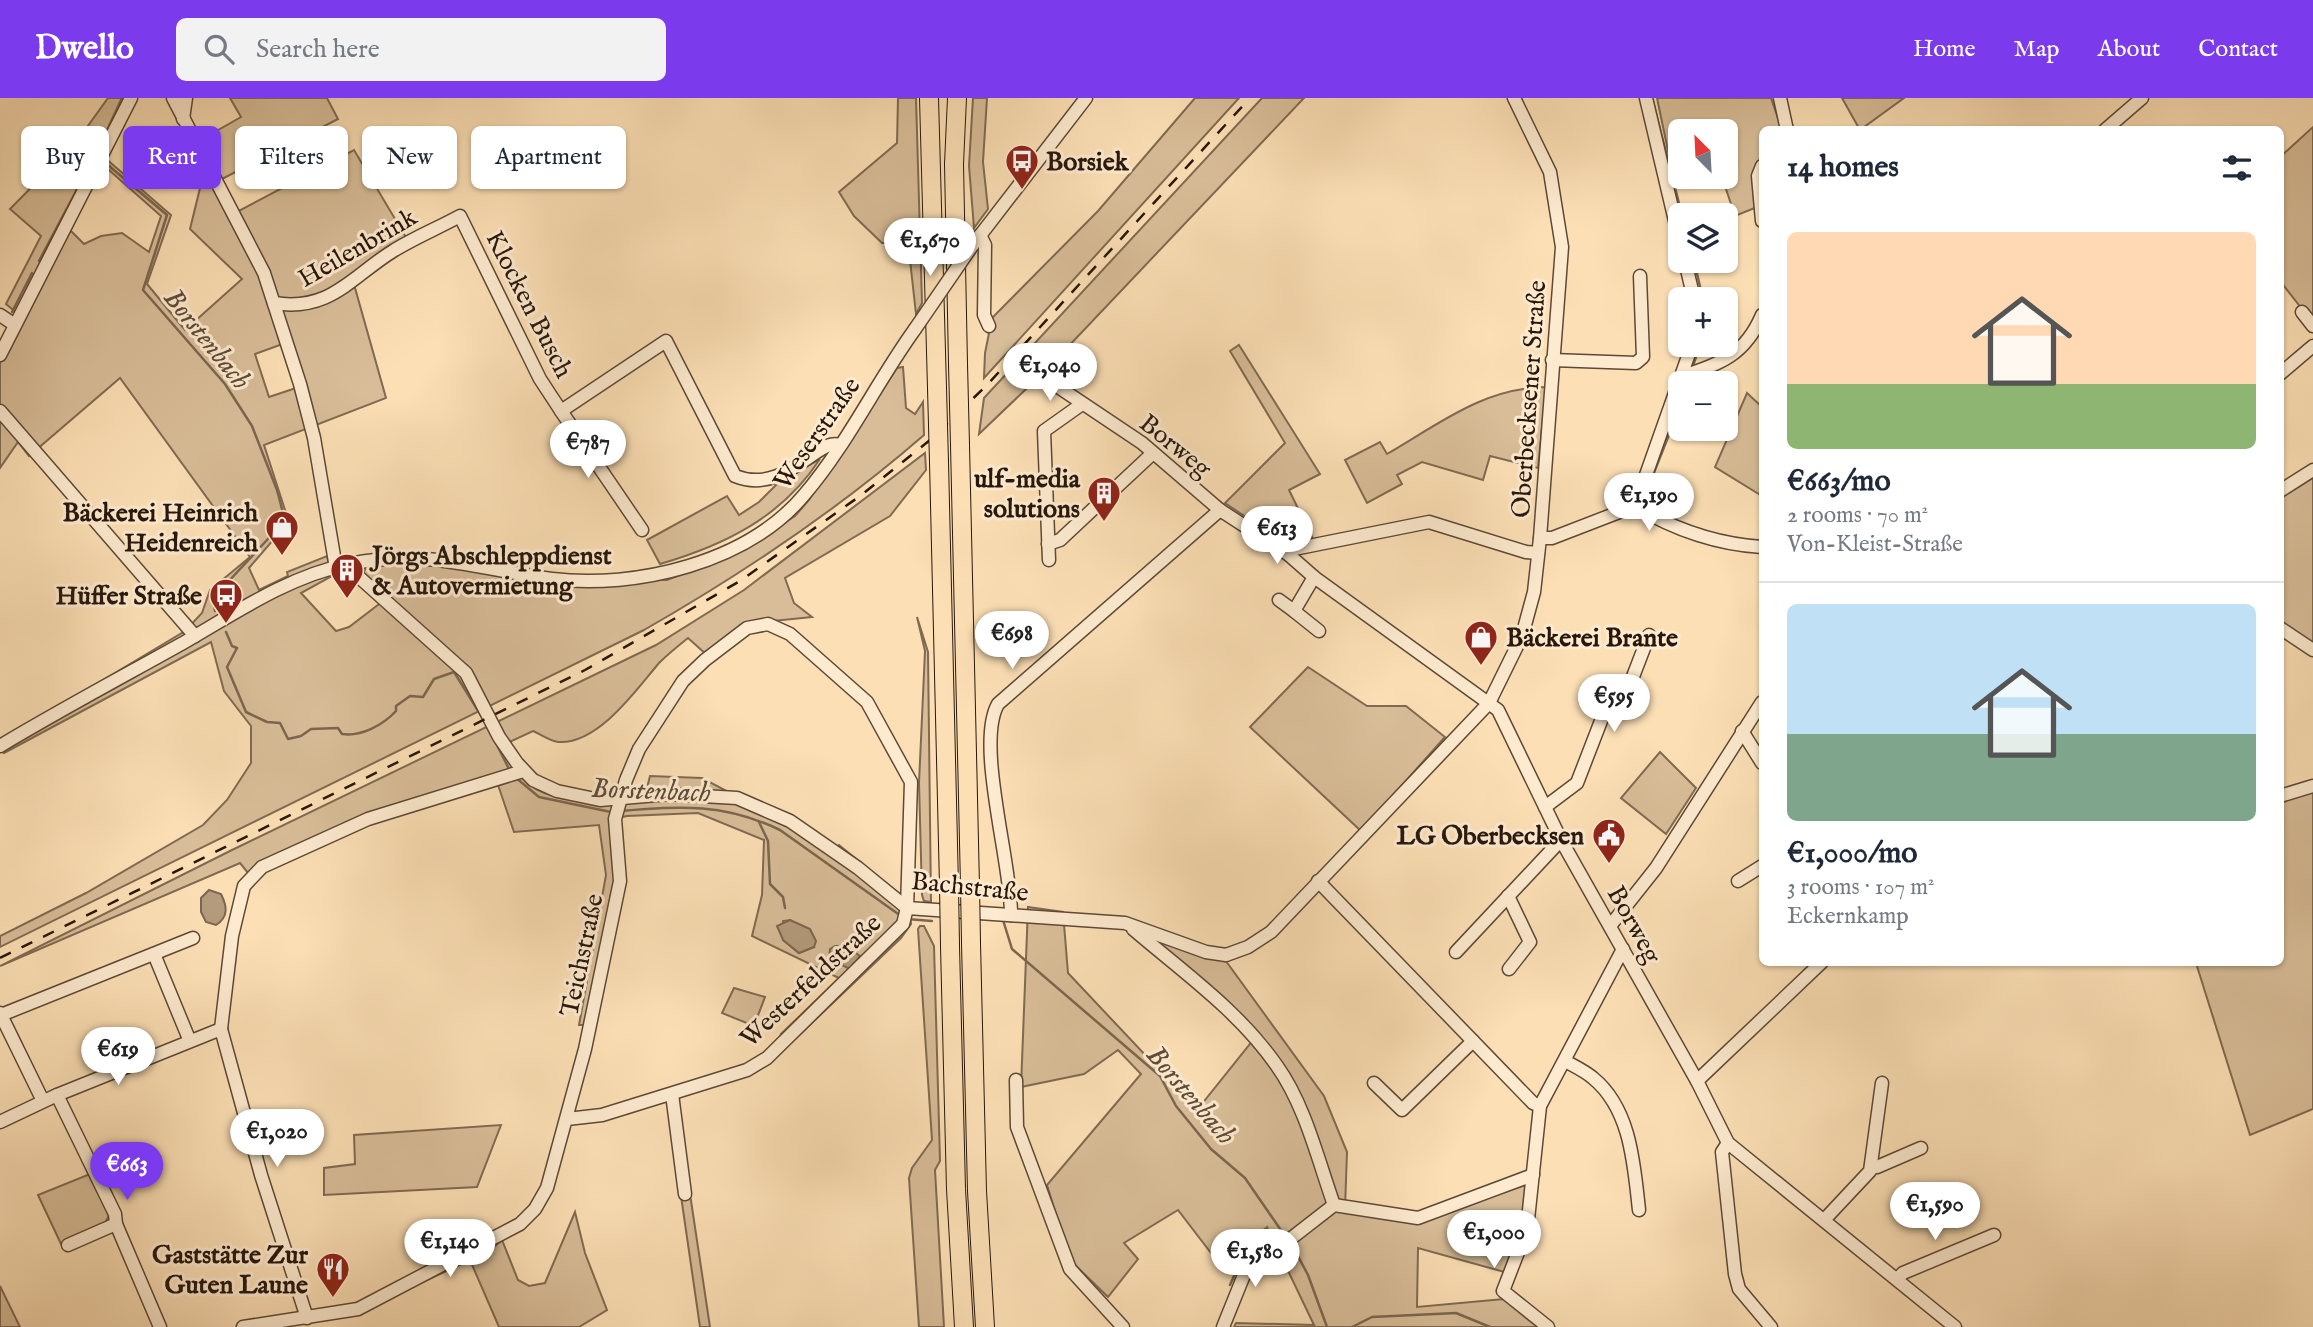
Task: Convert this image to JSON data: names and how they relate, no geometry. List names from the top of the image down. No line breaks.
{"streets":{"street":["Heilenbrink","Klocken Busch","Oberbecksener Straße","Weserstraße","Borweg","Bachstraße","Teichstraße","Westerfeldstraße"]},"crossings":[["Heilenbrink","Klocken Busch"],["Klocken Busch","Weserstraße"],["Oberbecksener Straße","Borweg"],["Oberbecksener Straße","Bachstraße"],["Weserstraße","Bachstraße"],["Borweg","Bachstraße"],["Bachstraße","Teichstraße"],["Bachstraße","Westerfeldstraße"],["Teichstraße","Westerfeldstraße"]],"water":["Borstenbach"],"places":{"bus stop":["Borsiek","Hüffer Straße"],"building":["ulf-media solutions","Jörgs Abschleppdienst & Autovermietung"],"shop":["Bäckerei Heinrich Heidenreich","Bäckerei Brante"],"public building":["LG Oberbecksen"],"restaurant":["Gaststätte Zur Guten Laune"]},"north":"top left","page":{"header":"Dwello","search":"Search here","nav":["Home","Map","About","Contact"],"map_buttons":["+","−"],"chip":["Buy","Rent","Filters","New","Apartment"],"heading":"14 homes","list":[{"name":"€663/mo","note":"2 rooms · 70 m² · Von-Kleist-Straße"},{"name":"€1,000/mo","note":"3 rooms · 107 m² · Eckernkamp"}],"price":["€1,670","€1,040","€787","€1,190","€613","€698","€595","€619","€1,020","€663","€1,590","€1,000","€1,140","€1,580"]}}
